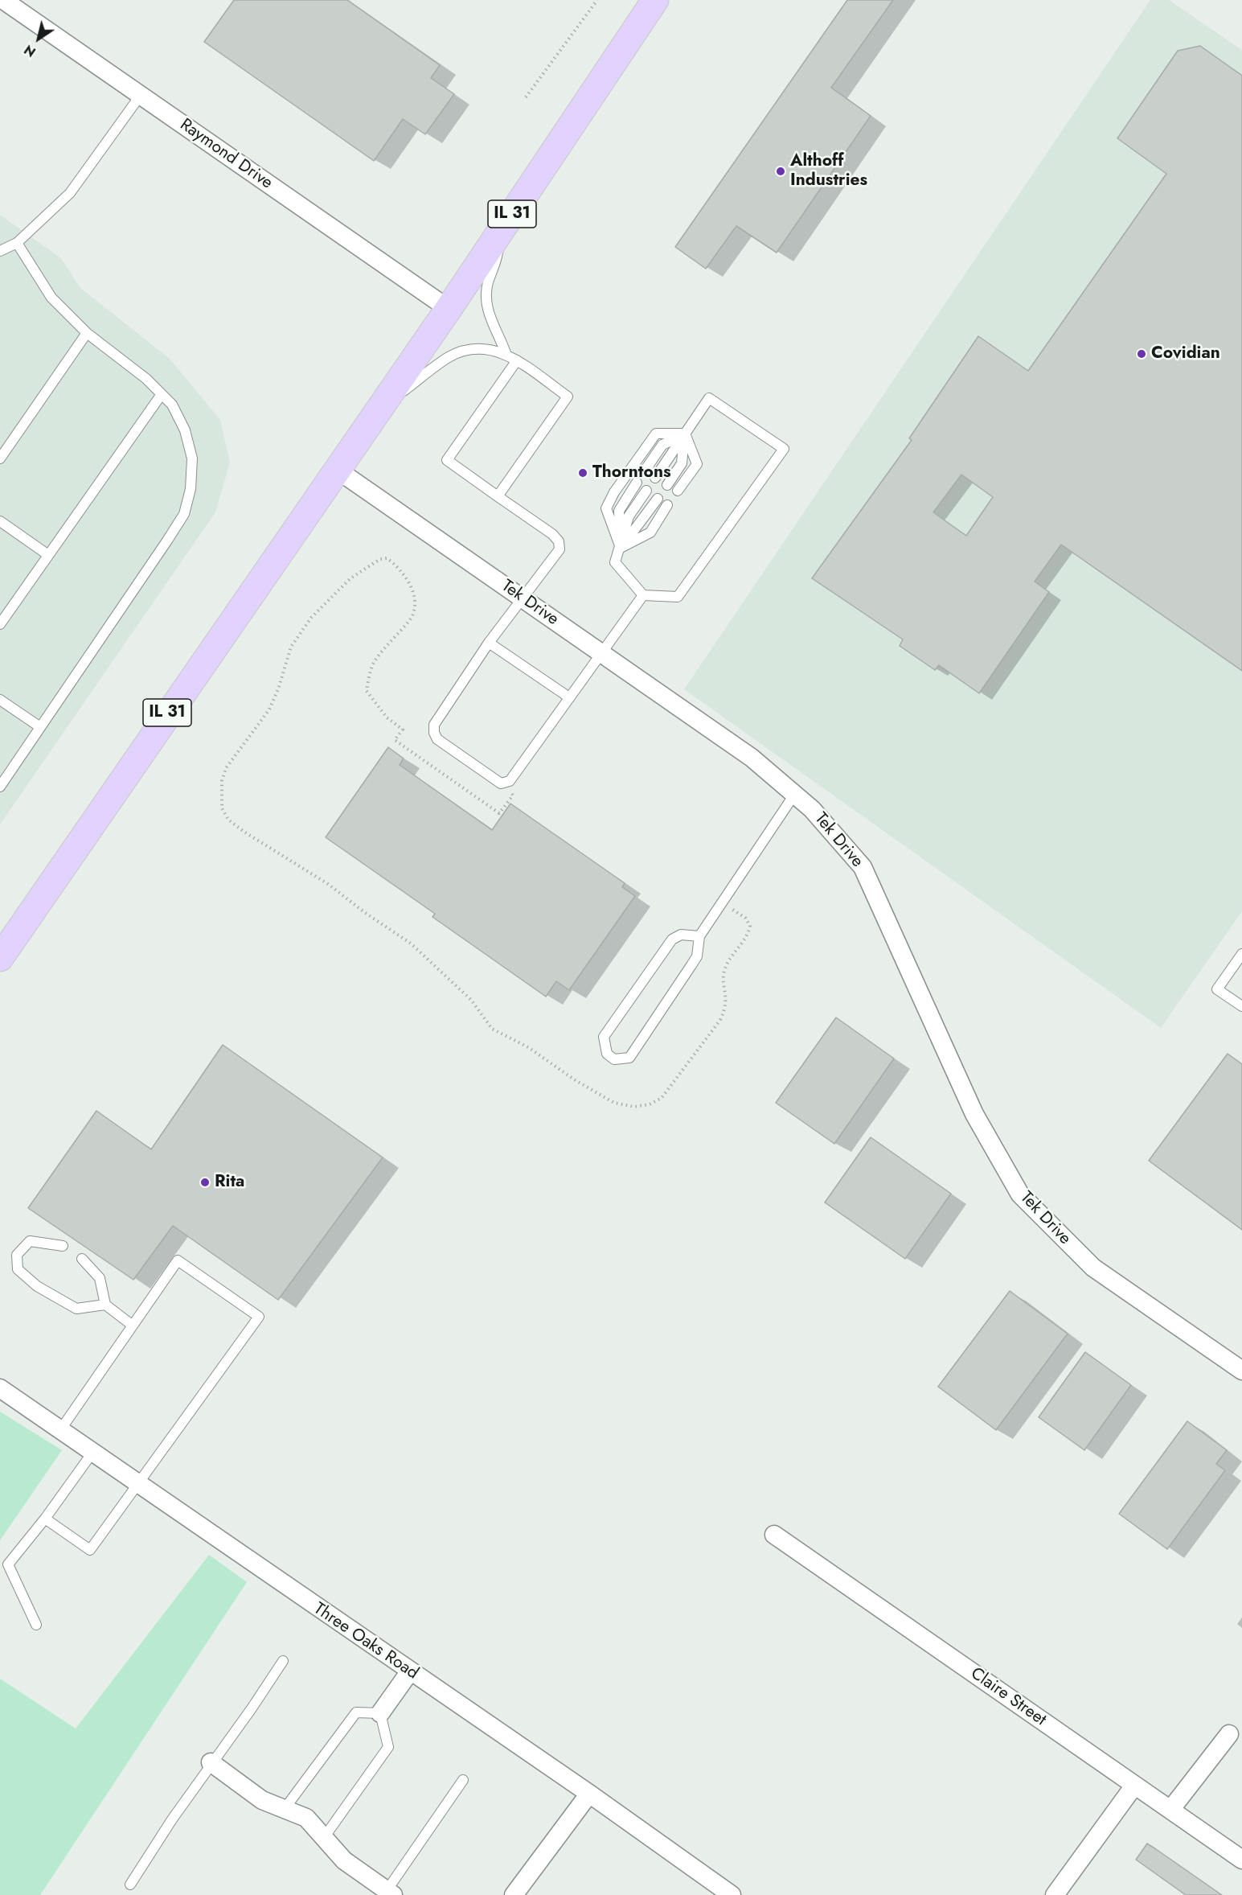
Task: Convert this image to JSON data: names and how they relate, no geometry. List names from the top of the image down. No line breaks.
{"streets":{"main road":["IL 31"],"street":["Raymond Drive","Tek Drive","Three Oaks Road","Claire Street"]},"crossings":[["Raymond Drive","IL 31"],["IL 31","Tek Drive"]],"places":["Althoff Industries","Covidian","Thorntons","Rita"],"north":"bottom left"}
